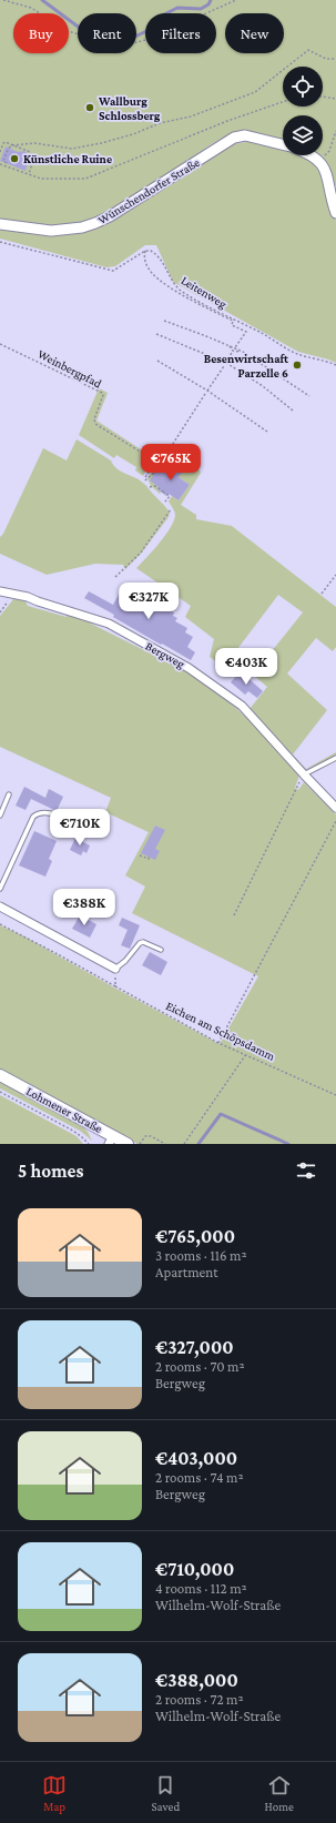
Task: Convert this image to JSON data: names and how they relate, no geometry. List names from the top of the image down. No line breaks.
{"streets":{"main road":["Lohmener Straße"],"street":["Wünschendorfer Straße","Bergweg"],"path":["Leitenweg","Weinbergpfad","Eichen am Schöpsdamm"]},"places":["Wallburg Schlossberg","Künstliche Ruine","Besenwirtschaft Parzelle 6"],"page":{"chip":["Buy","Rent","Filters","New"],"price":["€765K","€327K","€403K","€710K","€388K"],"heading":"5 homes","list":[{"name":"€765,000","note":"3 rooms · 116 m² · Apartment"},{"name":"€327,000","note":"2 rooms · 70 m² · Bergweg"},{"name":"€403,000","note":"2 rooms · 74 m² · Bergweg"},{"name":"€710,000","note":"4 rooms · 112 m² · Wilhelm-Wolf-Straße"},{"name":"€388,000","note":"2 rooms · 72 m² · Wilhelm-Wolf-Straße"}],"tabs":["Map","Saved","Home"]}}
